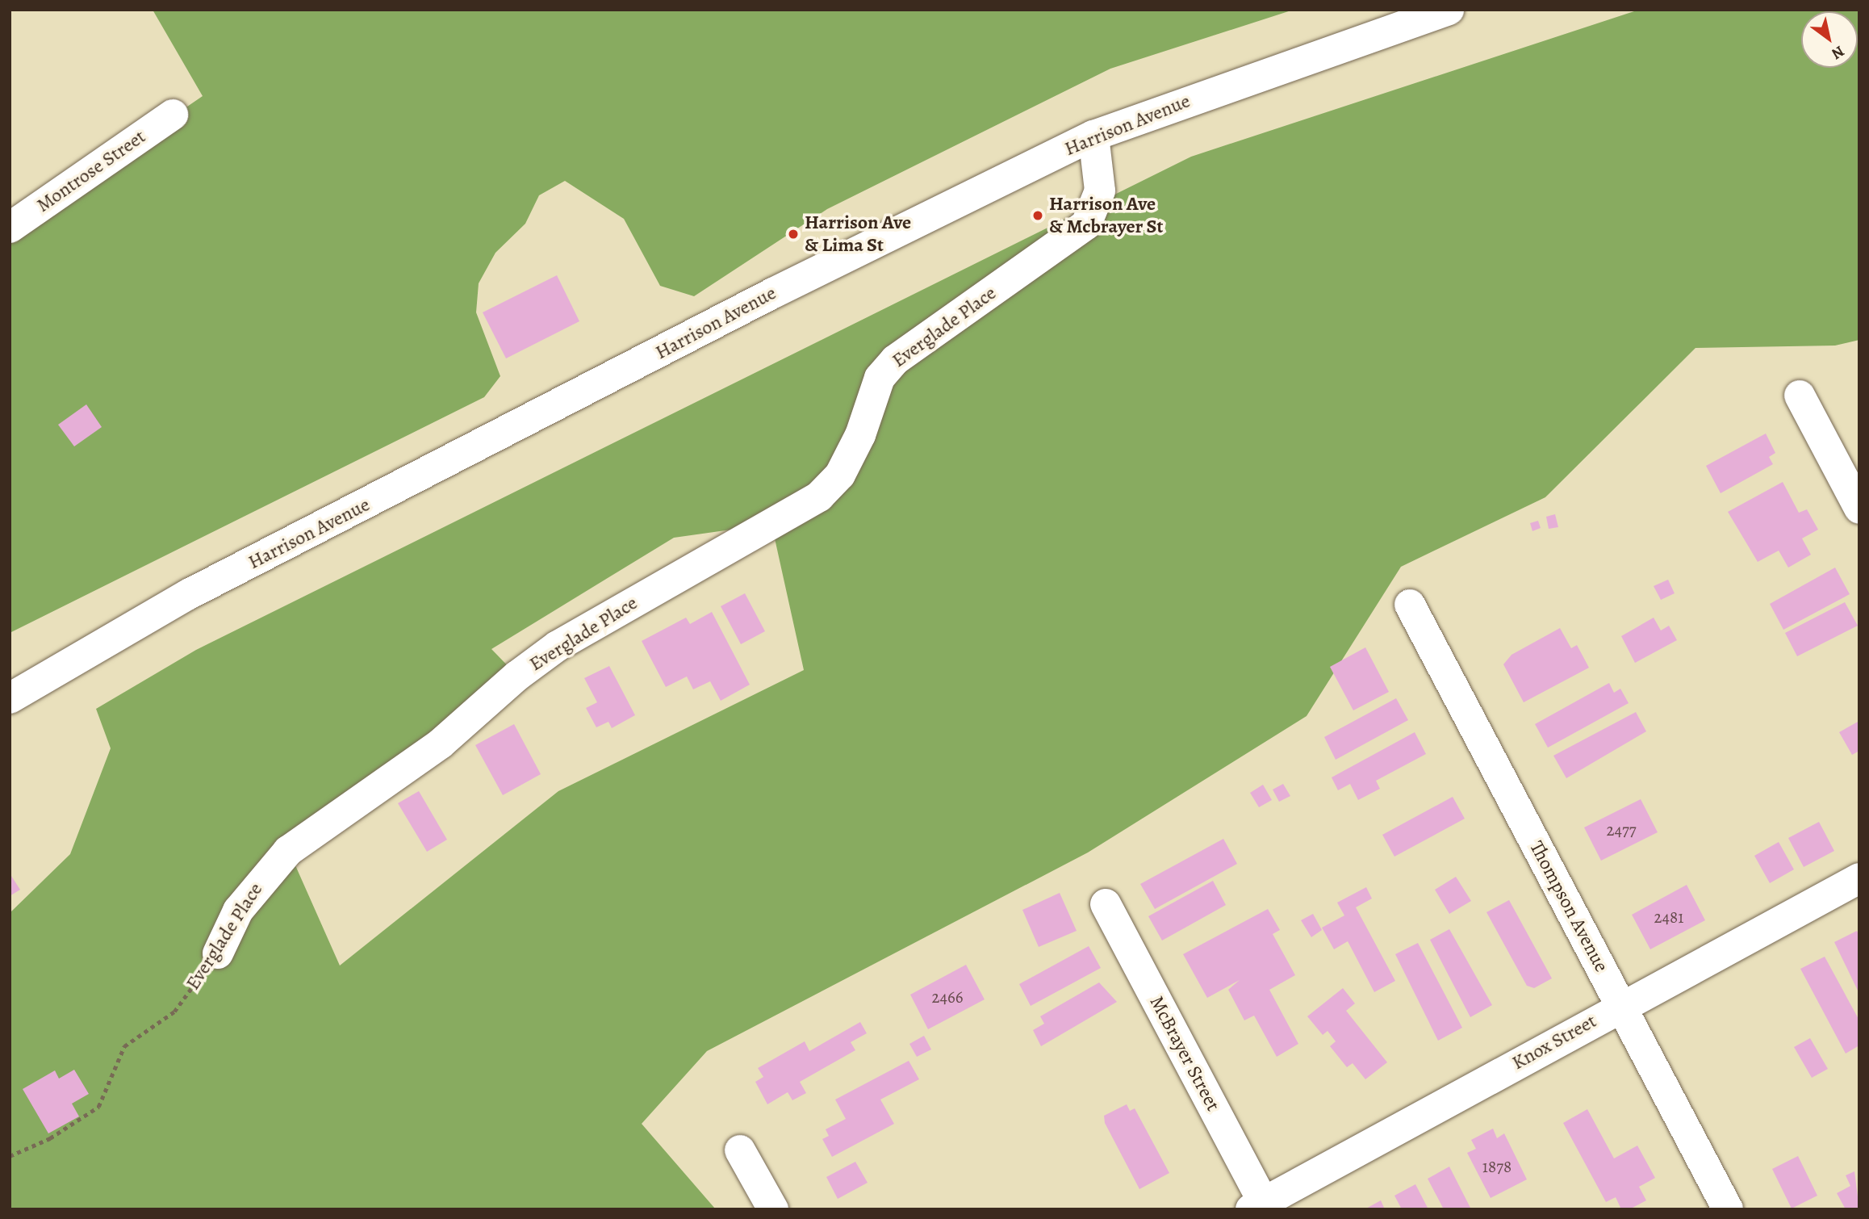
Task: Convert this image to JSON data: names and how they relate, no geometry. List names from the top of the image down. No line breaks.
{"streets":{"street":["Harrison Avenue","Montrose Street","Everglade Place","Thompson Avenue","Knox Street","McBrayer Street"]},"crossings":[["Harrison Avenue","Everglade Place"],["Thompson Avenue","Knox Street"],["Knox Street","McBrayer Street"]],"places":["Harrison Ave & Mcbrayer St","Harrison Ave & Lima St"],"house_numbers":["2477","2481","2466","1878"],"north":"bottom right"}
